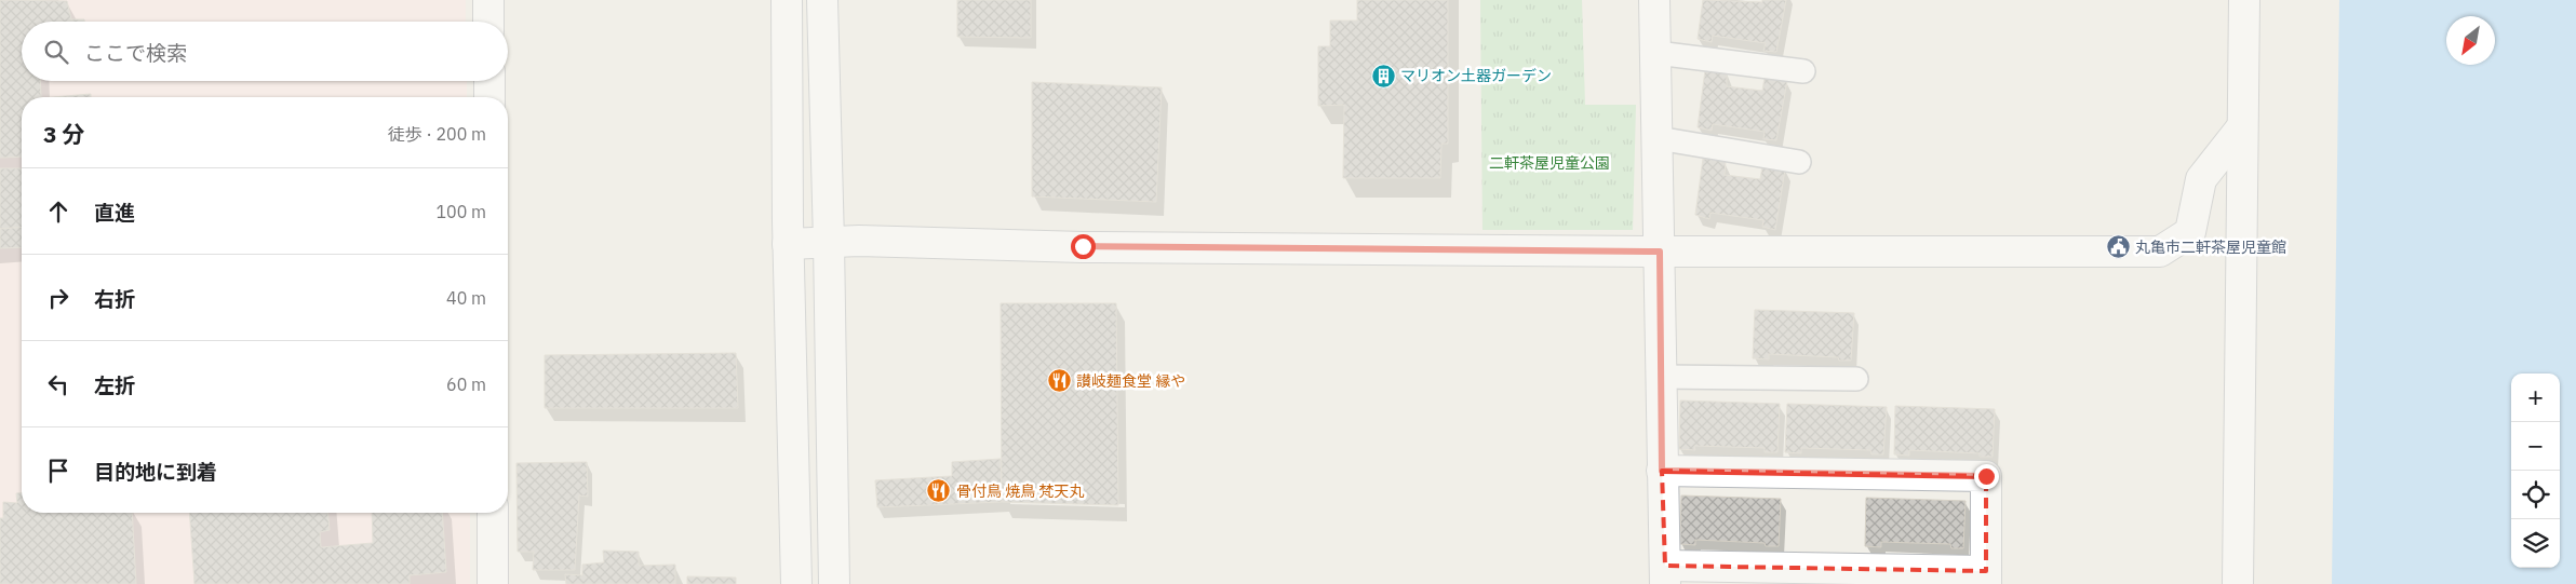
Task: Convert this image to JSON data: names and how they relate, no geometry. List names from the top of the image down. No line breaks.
{"parks":["二軒茶屋児童公園"],"places":{"building":["マリオン土器ガーデン"],"public building":["丸亀市二軒茶屋児童館"],"restaurant":["讃岐麺食堂 縁や","骨付鳥 焼鳥 梵天丸"]},"north":"bottom left","page":{"search":"ここで検索","heading":["3 分","徒歩 · 200 m"],"list":[["直進","100 m"],["右折","40 m"],["左折","60 m"],"目的地に到着"],"map_buttons":["+","−"]}}
